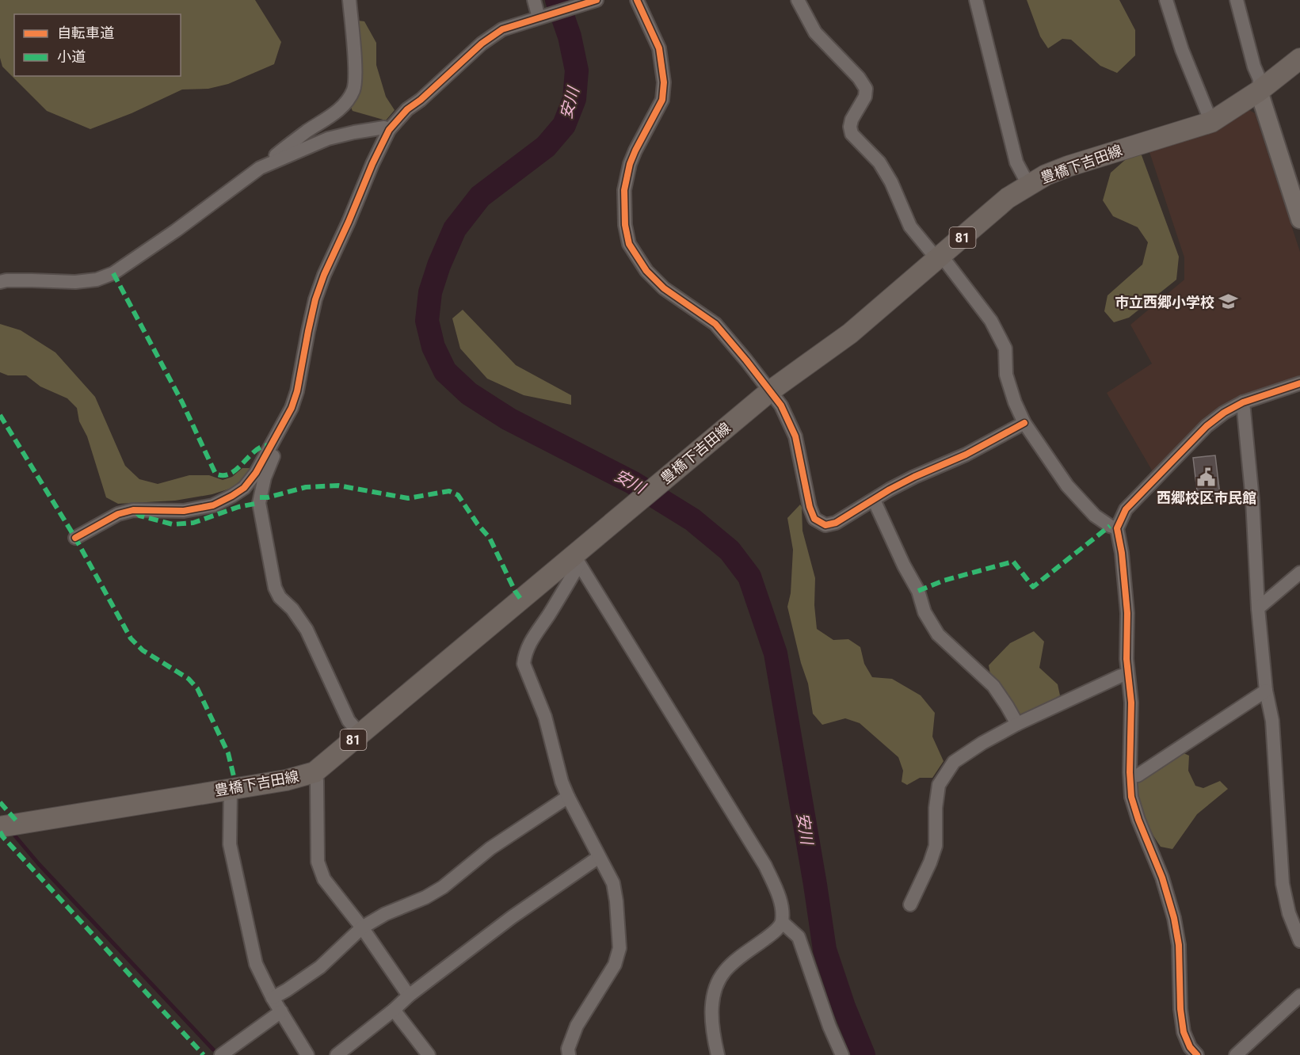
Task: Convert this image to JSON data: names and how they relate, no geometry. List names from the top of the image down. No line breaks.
{"streets":{"main road":["豊橋下吉田線","81"]},"water":["安川"],"places":{"school or university":["市立西郷小学校"],"public building":["西郷校区市民館"]},"legend":["自転車道","小道"]}
